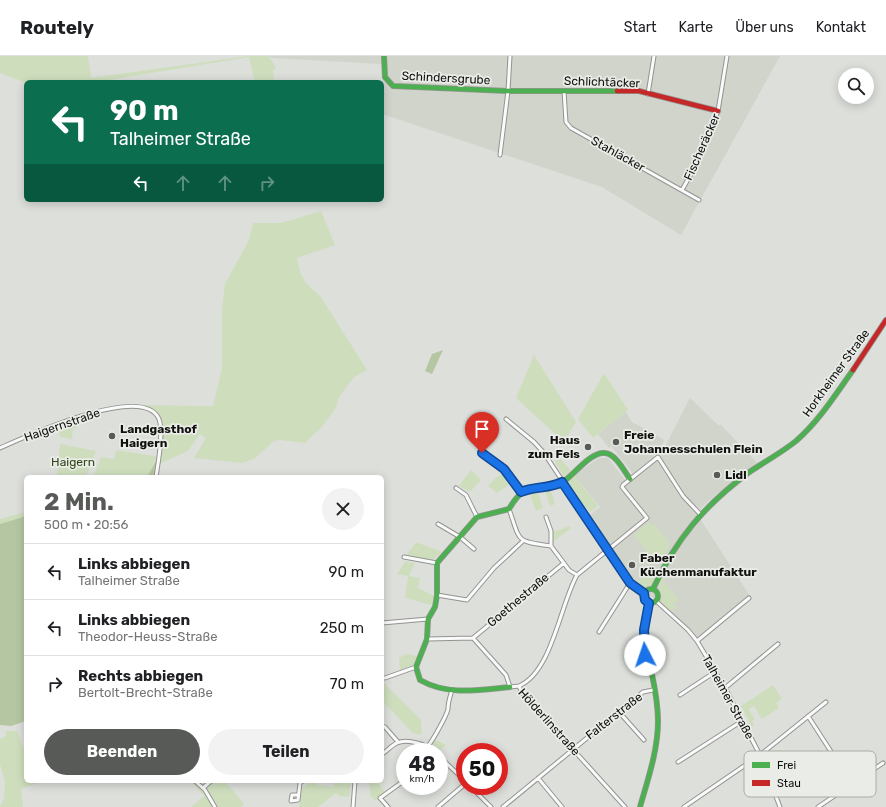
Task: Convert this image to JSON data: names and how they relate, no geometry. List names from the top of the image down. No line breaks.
{"streets":{"street":["Schindersgrube","Schlichtäcker","Fischeräcker","Stahläcker","Horkheimer Straße","Haigernstraße","Goethestraße","Talheimer Straße","Falterstraße","Hölderlinstraße"]},"crossings":[["Schindersgrube","Schlichtäcker"],["Schlichtäcker","Fischeräcker"],["Schlichtäcker","Stahläcker"],["Fischeräcker","Stahläcker"],["Horkheimer Straße","Talheimer Straße"],["Goethestraße","Hölderlinstraße"],["Falterstraße","Hölderlinstraße"]],"parks":["Haigern"],"places":["Landgasthof Haigern","Freie Johannesschulen Flein","Haus zum Fels","Lidl","Faber Küchenmanufaktur"],"legend":["Frei","Stau"],"page":{"header":"Routely","nav":["Start","Karte","Über uns","Kontakt"],"turn":["90 m","Talheimer Straße"],"heading":["2 Min.","500 m · 20:56"],"list":[{"name":"Links abbiegen","note":"Talheimer Straße","value":"90 m"},{"name":"Links abbiegen","note":"Theodor-Heuss-Straße","value":"250 m"},{"name":"Rechts abbiegen","note":"Bertolt-Brecht-Straße","value":"70 m"}],"buttons":["Beenden","Teilen"],"speed":"48 km/h","limit":"50"}}
